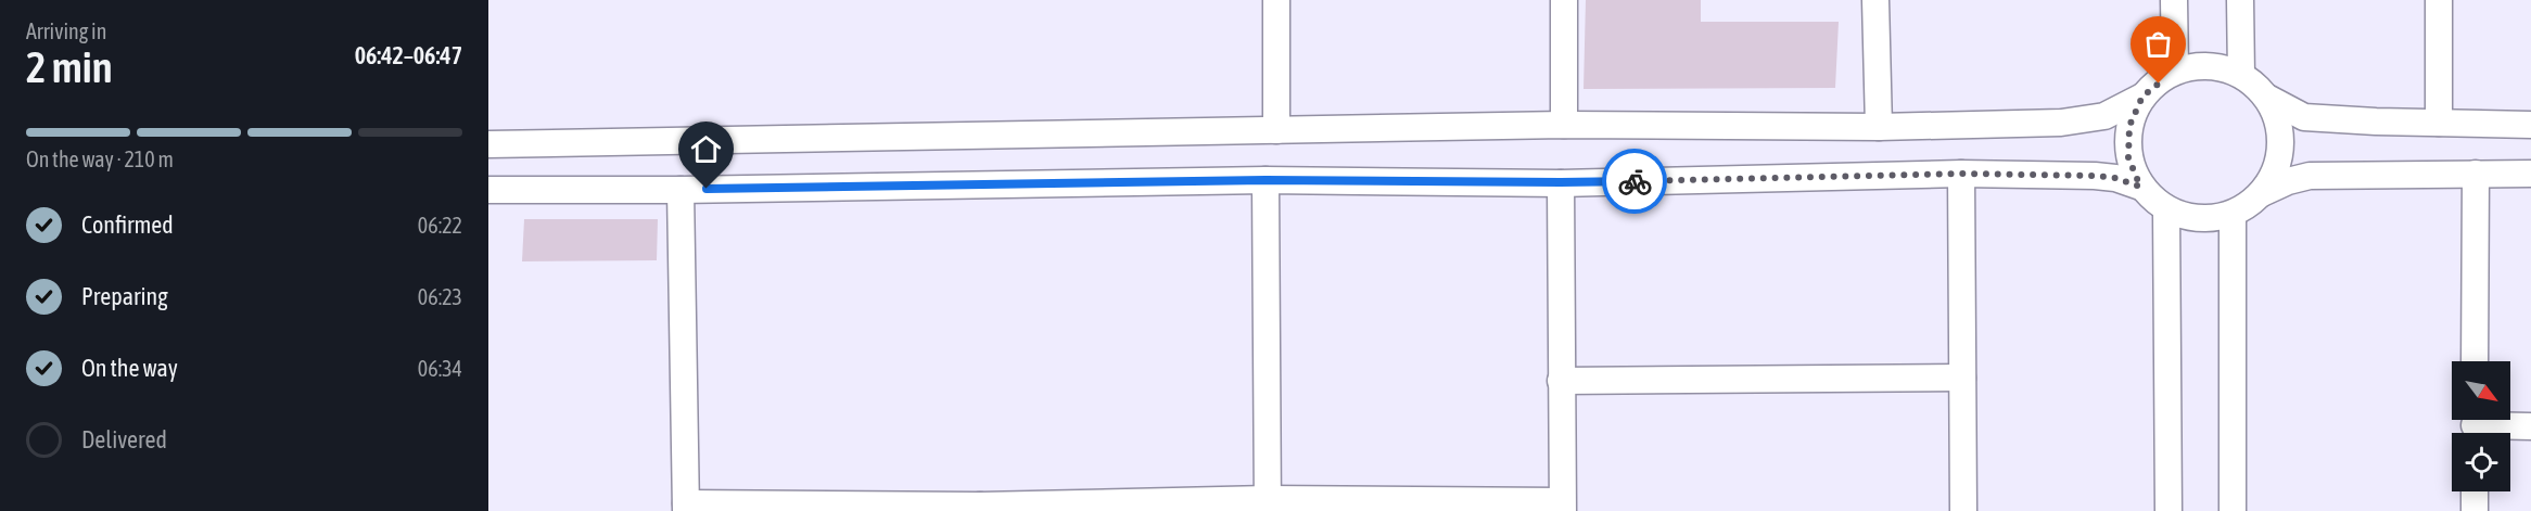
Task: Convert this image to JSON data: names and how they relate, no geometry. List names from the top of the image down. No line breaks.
{"north":"bottom right","page":{"heading":["2 min","Arriving in","06:42–06:47"],"bar":"On the way · 210 m","list":[["Confirmed","06:22"],["Preparing","06:23"],["On the way","06:34"],"Delivered"]}}
